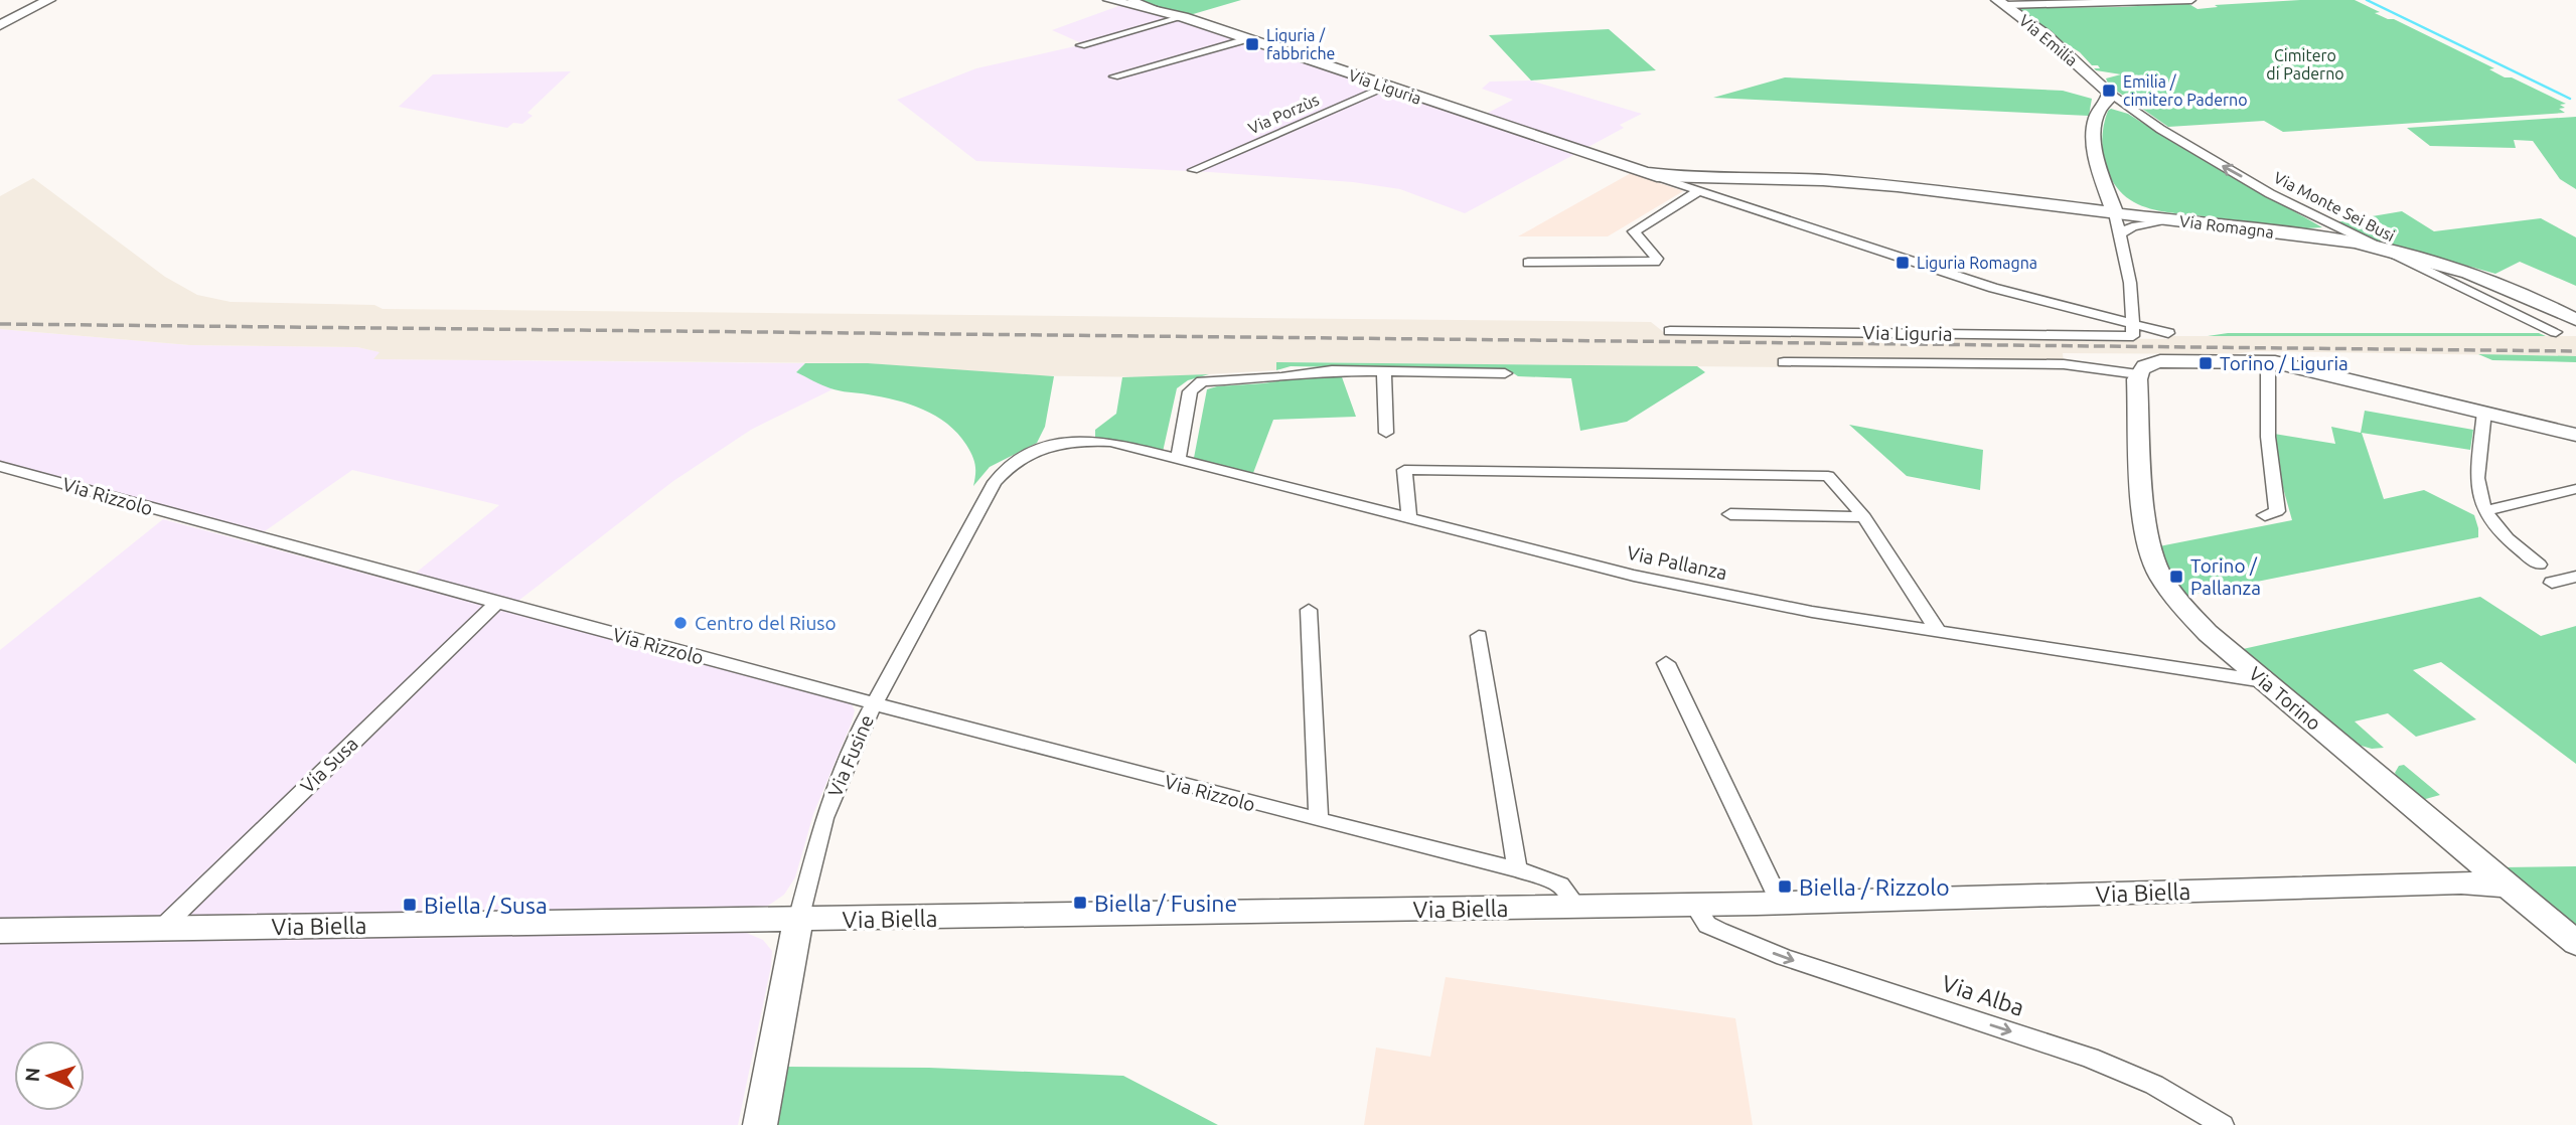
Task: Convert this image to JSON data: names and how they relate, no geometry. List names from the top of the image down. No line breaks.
{"streets":{"main road":["Via Emilia","Via Liguria","Via Romagna","Via Torino","Via Fusine","Via Biella"],"street":["Via Porzùs","Via Monte Sei Busi","Via Rizzolo","Via Pallanza","Via Susa","Via Alba"]},"crossings":[["Via Emilia","Via Monte Sei Busi"],["Via Liguria","Via Porzùs"],["Via Liguria","Via Romagna"],["Via Monte Sei Busi","Via Romagna"],["Via Rizzolo","Via Fusine"],["Via Rizzolo","Via Susa"],["Via Rizzolo","Via Biella"],["Via Pallanza","Via Torino"],["Via Pallanza","Via Fusine"],["Via Torino","Via Biella"],["Via Fusine","Via Biella"],["Via Susa","Via Biella"],["Via Biella","Via Alba"]],"one_way":["Via Monte Sei Busi","Via Alba"],"parks":["Cimitero di Paderno"],"places":{"transit":["Liguria / fabbriche","Emilia / cimitero Paderno","Liguria Romagna","Torino / Liguria","Torino / Pallanza","Biella / Rizzolo","Biella / Fusine","Biella / Susa"],"other":["Centro del Riuso"]},"north":"left"}
